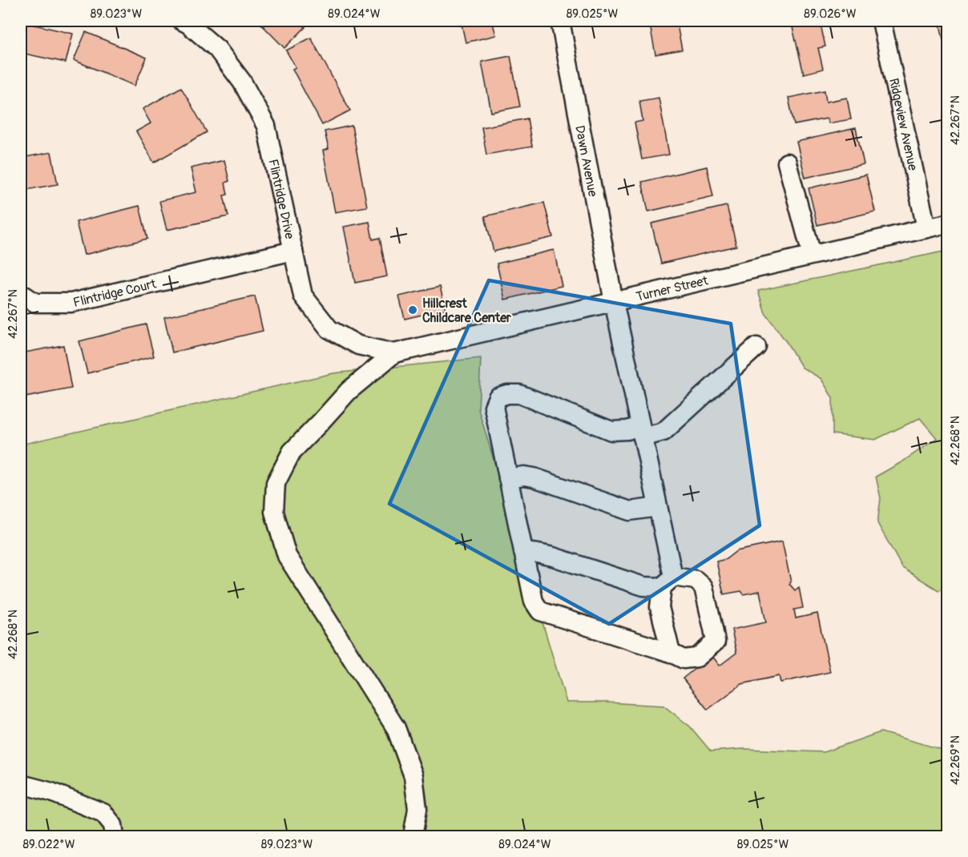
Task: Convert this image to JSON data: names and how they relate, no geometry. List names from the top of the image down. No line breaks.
{"streets":{"street":["Ridgeview Avenue","Dawn Avenue","Flintridge Drive","Turner Street","Flintridge Court"]},"crossings":[["Ridgeview Avenue","Turner Street"],["Dawn Avenue","Turner Street"],["Flintridge Drive","Turner Street"],["Flintridge Drive","Flintridge Court"]],"places":["Hillcrest Childcare Center"],"coordinates":["89.023°W","89.024°W","89.025°W","89.026°W","42.267°N","42.268°N","42.269°N","89.022°W"]}
